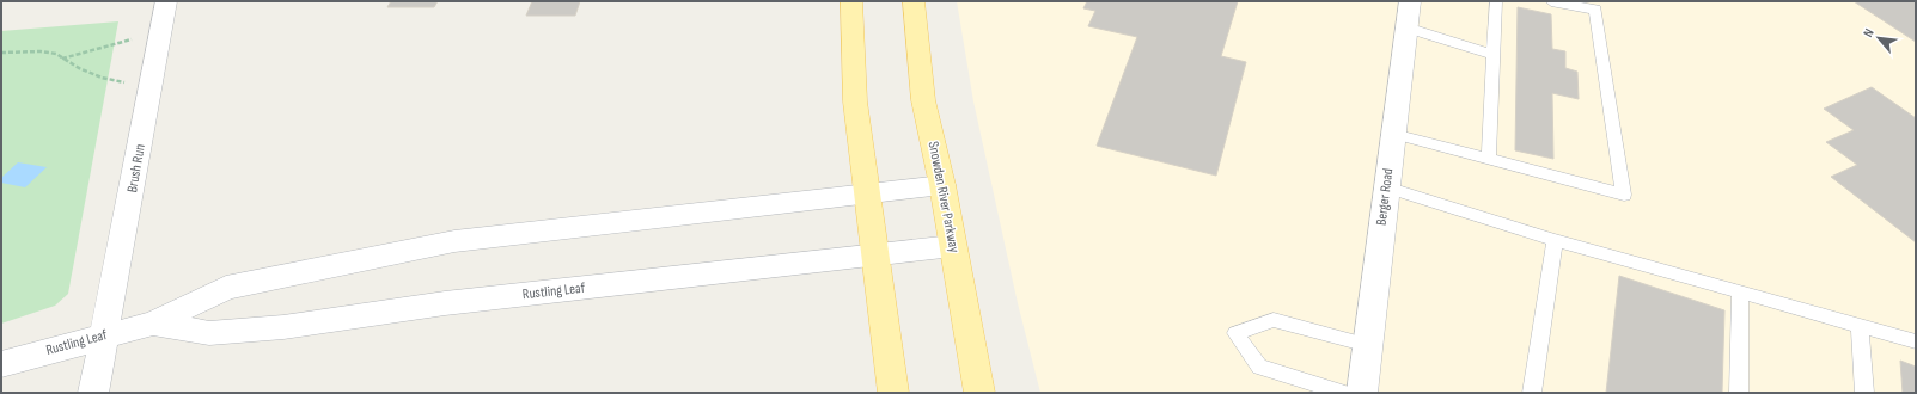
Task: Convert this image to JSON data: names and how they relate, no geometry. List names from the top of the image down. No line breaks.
{"streets":{"main road":["Snowden River Parkway"],"street":["Brush Run","Berger Road","Rustling Leaf"]},"crossings":[["Brush Run","Rustling Leaf"],["Snowden River Parkway","Rustling Leaf"]],"north":"top left"}
